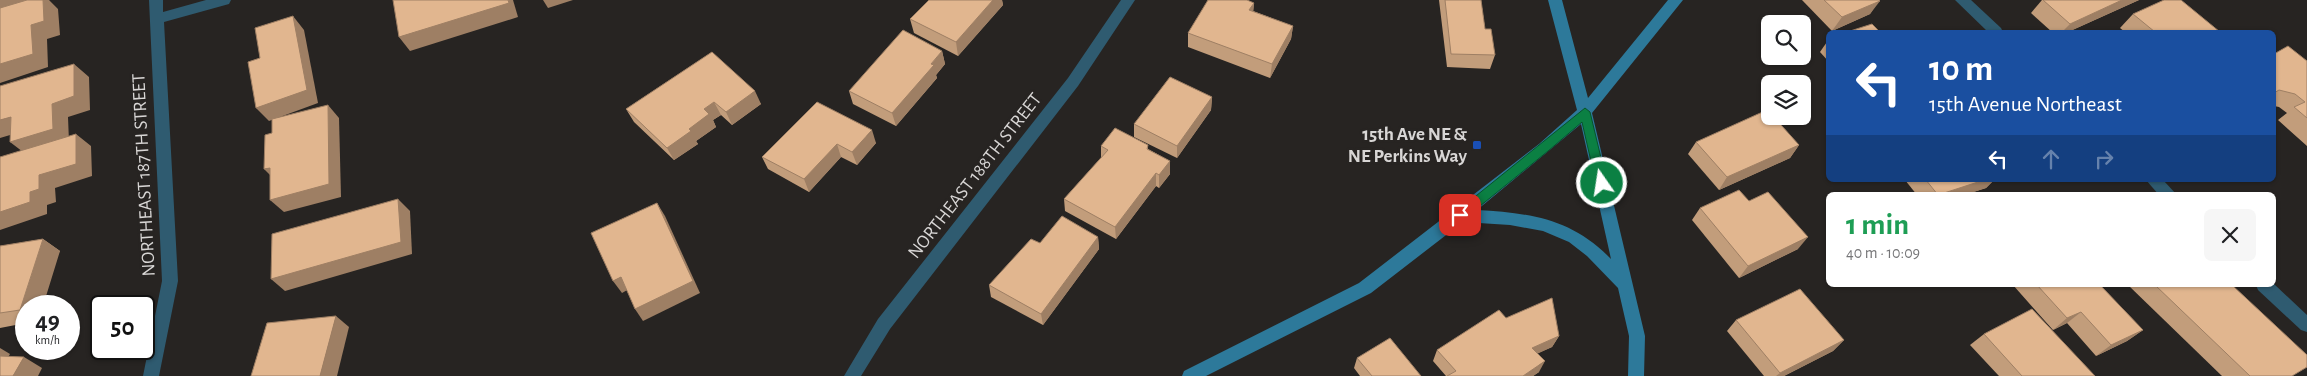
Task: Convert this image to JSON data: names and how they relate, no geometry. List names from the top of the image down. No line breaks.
{"streets":{"street":["NORTHEAST 187TH STREET","NORTHEAST 188TH STREET"]},"places":{"transit":["15th Ave NE & NE Perkins Way"]},"page":{"turn":["10 m","15th Avenue Northeast"],"heading":["1 min","40 m · 10:09"],"speed":"49 km/h","limit":"50"}}
